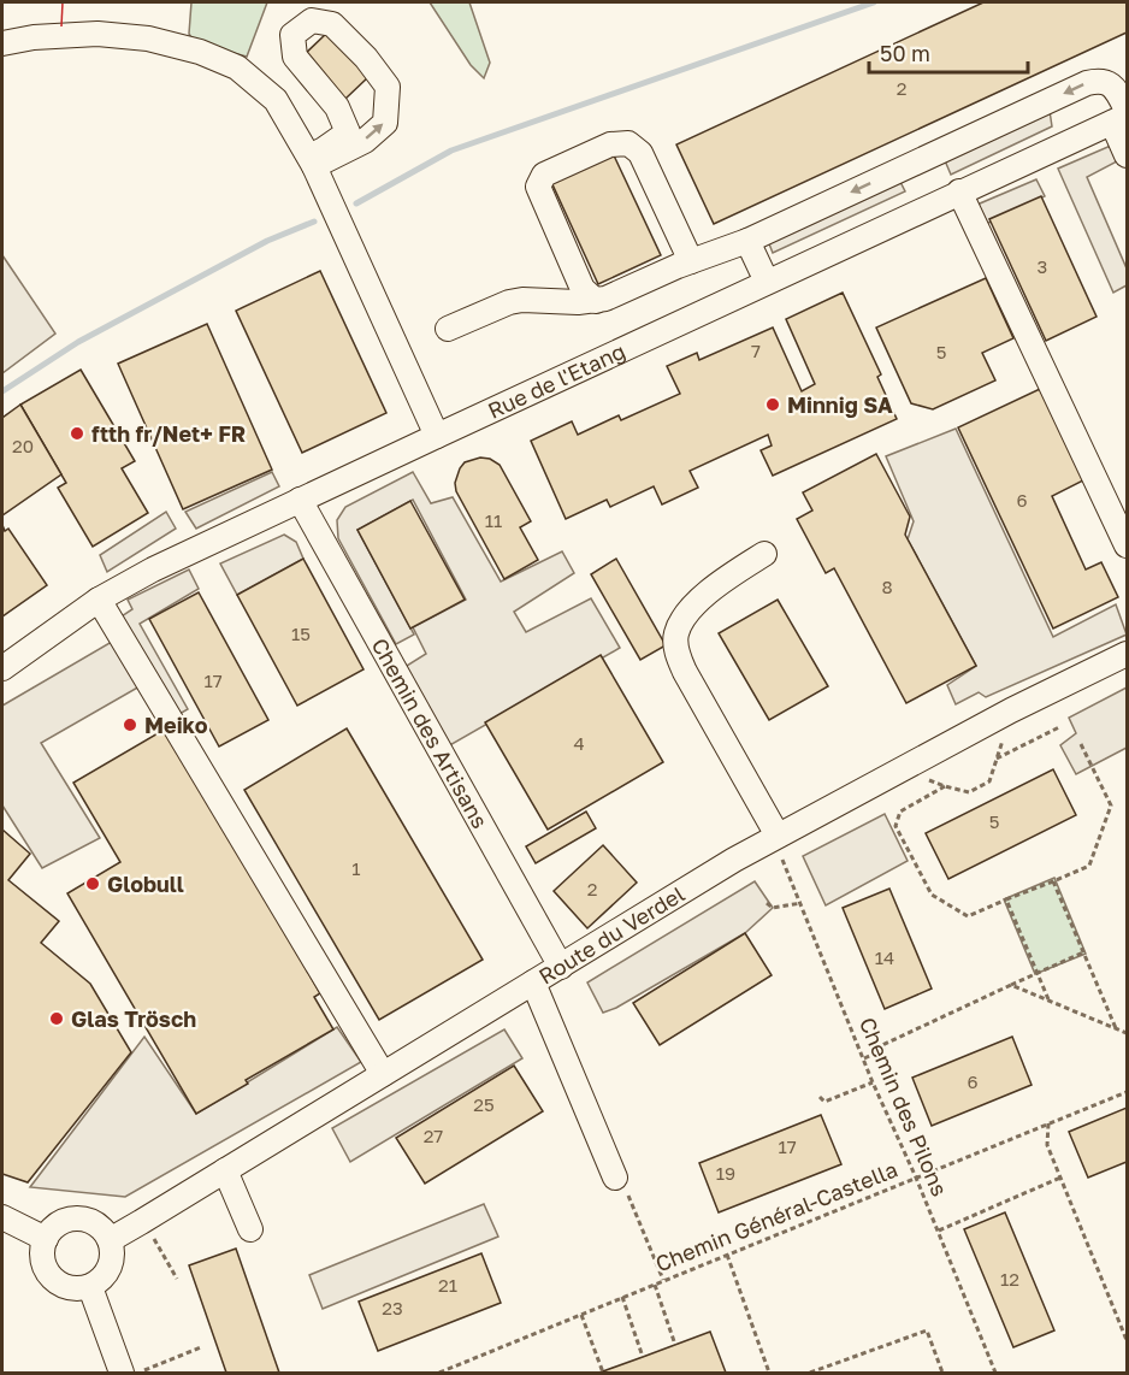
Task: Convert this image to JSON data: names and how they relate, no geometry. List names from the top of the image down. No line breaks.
{"streets":{"street":["Rue de l'Etang","Chemin des Artisans","Route du Verdel"],"path":["Chemin des Pilons","Chemin Général-Castella"]},"crossings":[["Rue de l'Etang","Chemin des Artisans"],["Chemin des Artisans","Route du Verdel"],["Route du Verdel","Chemin des Pilons"],["Chemin des Pilons","Chemin Général-Castella"]],"places":["Minnig SA","ftth fr/Net+ FR","Meiko","Globull","Glas Trösch"],"house_numbers":["2","3","7","5","20","6","11","8","15","17","4","5","1","2","14","6","25","27","17","19","12","21","23"],"scale_bar":"50 m"}
